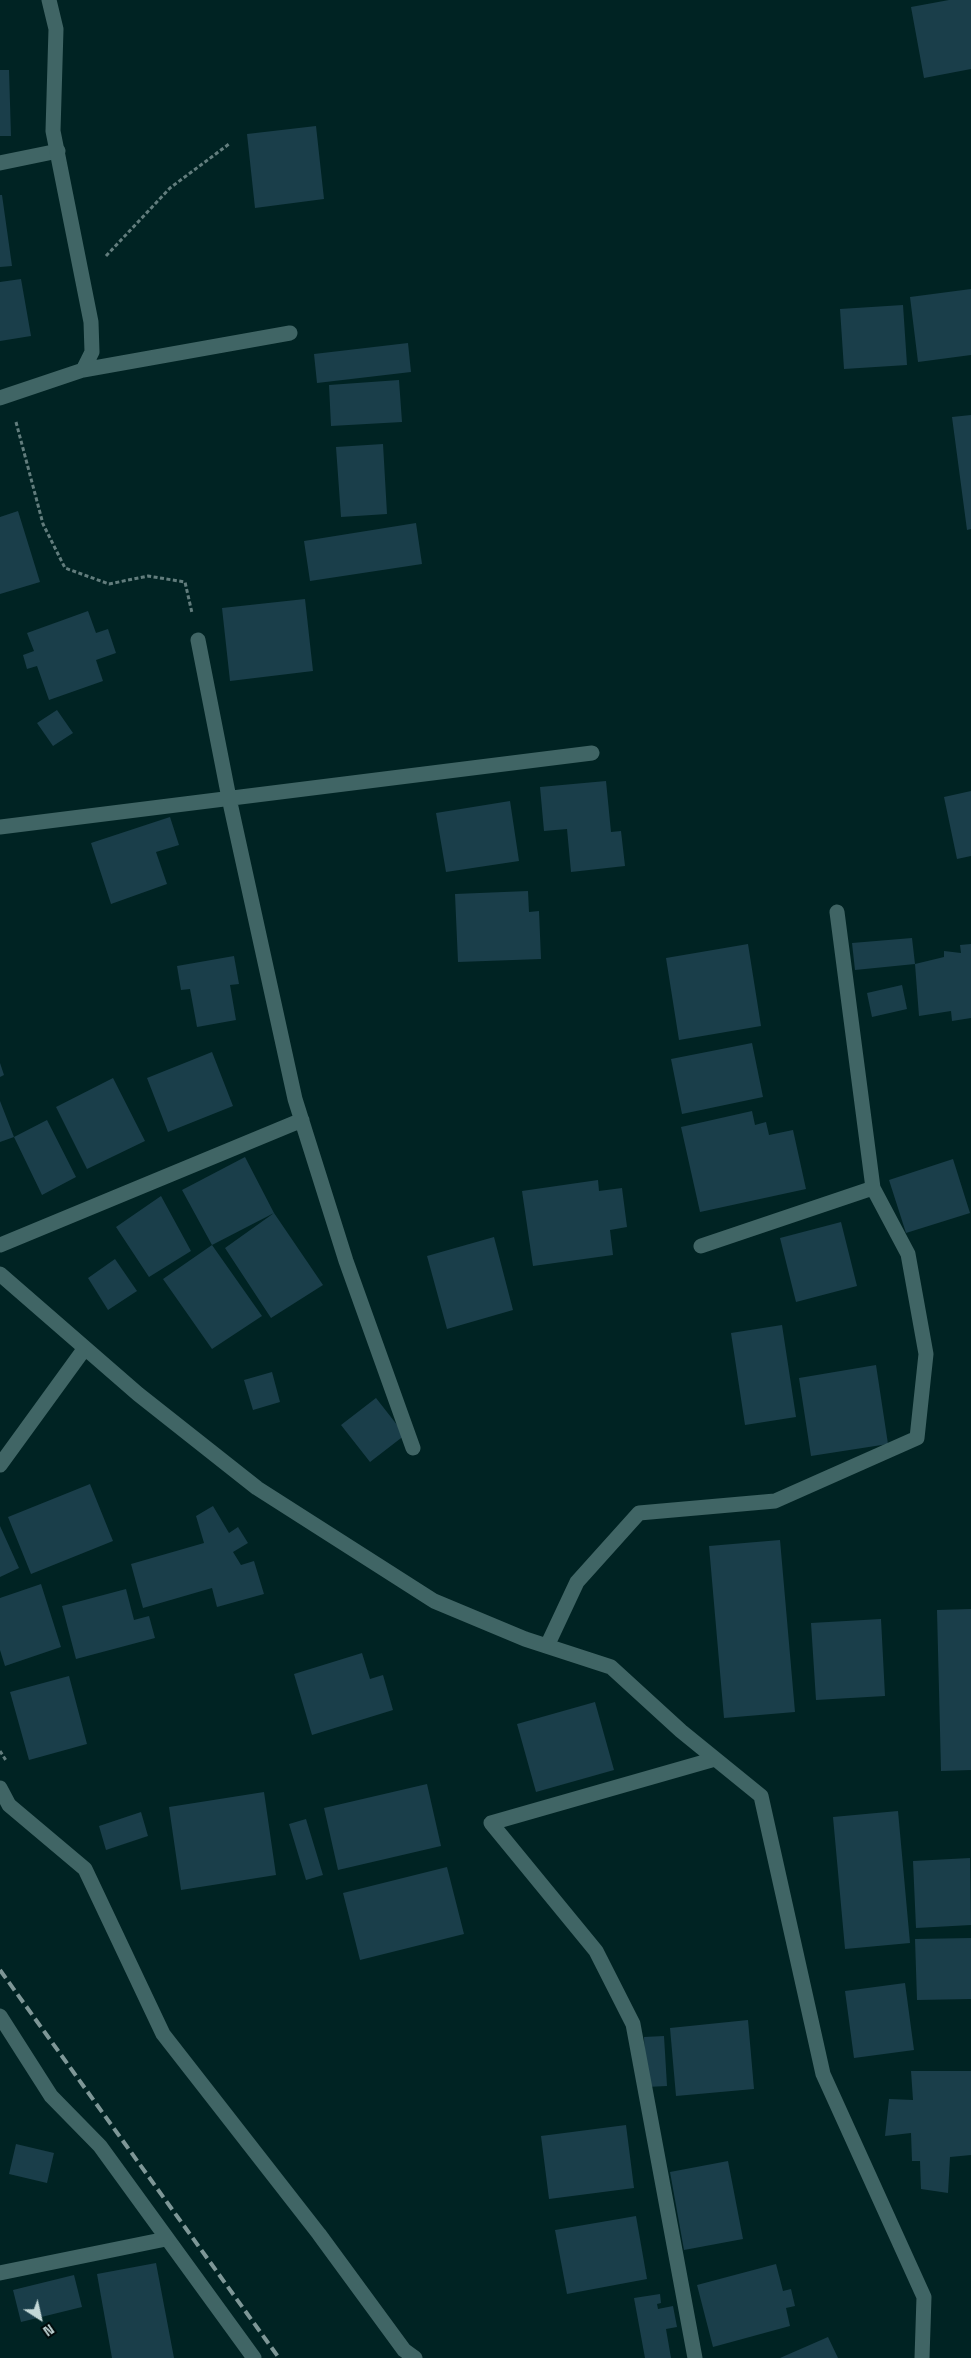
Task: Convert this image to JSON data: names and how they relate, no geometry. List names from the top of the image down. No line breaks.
{"north":"bottom right"}
